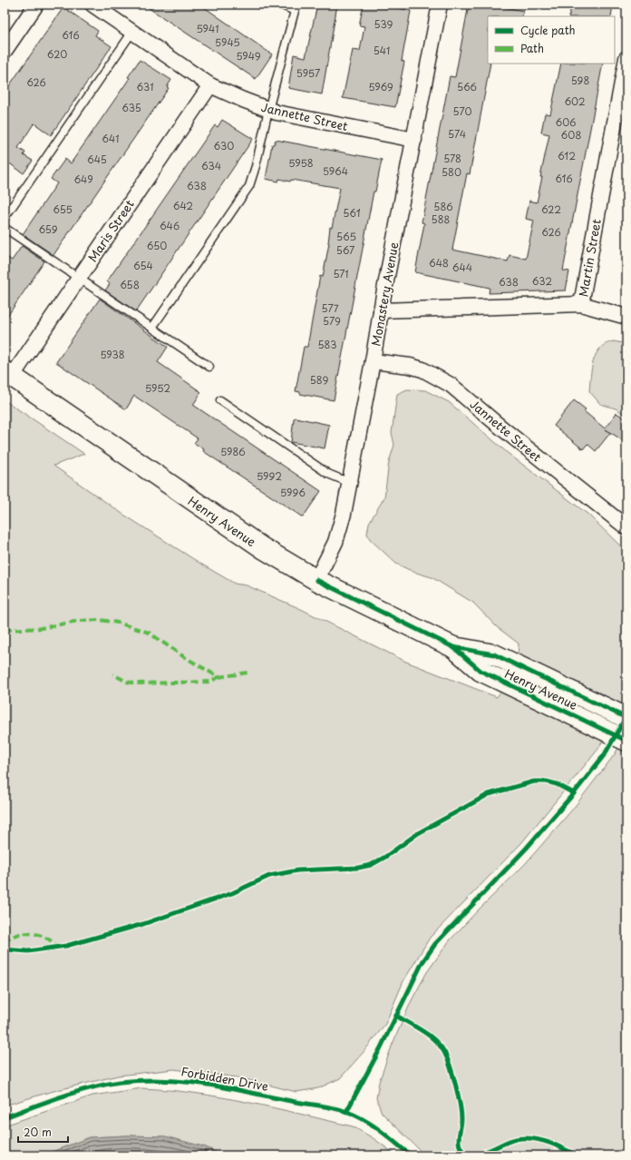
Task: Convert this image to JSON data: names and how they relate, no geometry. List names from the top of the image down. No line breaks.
{"streets":{"main road":["Henry Avenue"],"street":["Jannette Street","Maris Street","Martin Street","Monastery Avenue"],"cycle path":["Forbidden Drive"]},"crossings":[["Jannette Street","Maris Street"],["Jannette Street","Monastery Avenue"],["Maris Street","Henry Avenue"],["Martin Street","Monastery Avenue"],["Monastery Avenue","Henry Avenue"]],"house_numbers":["539","5941","616","5945","541","620","5949","5957","598","626","631","5969","566","602","635","570","606","574","608","641","630","612","578","645","5958","634","5964","580","616","649","638","642","586","655","622","561","588","646","659","626","565","650","567","648","654","644","571","632","638","658","577","579","583","5938","589","5952","5986","5992","5996"],"legend":["Cycle path","Path"],"scale_bar":"20 m"}
